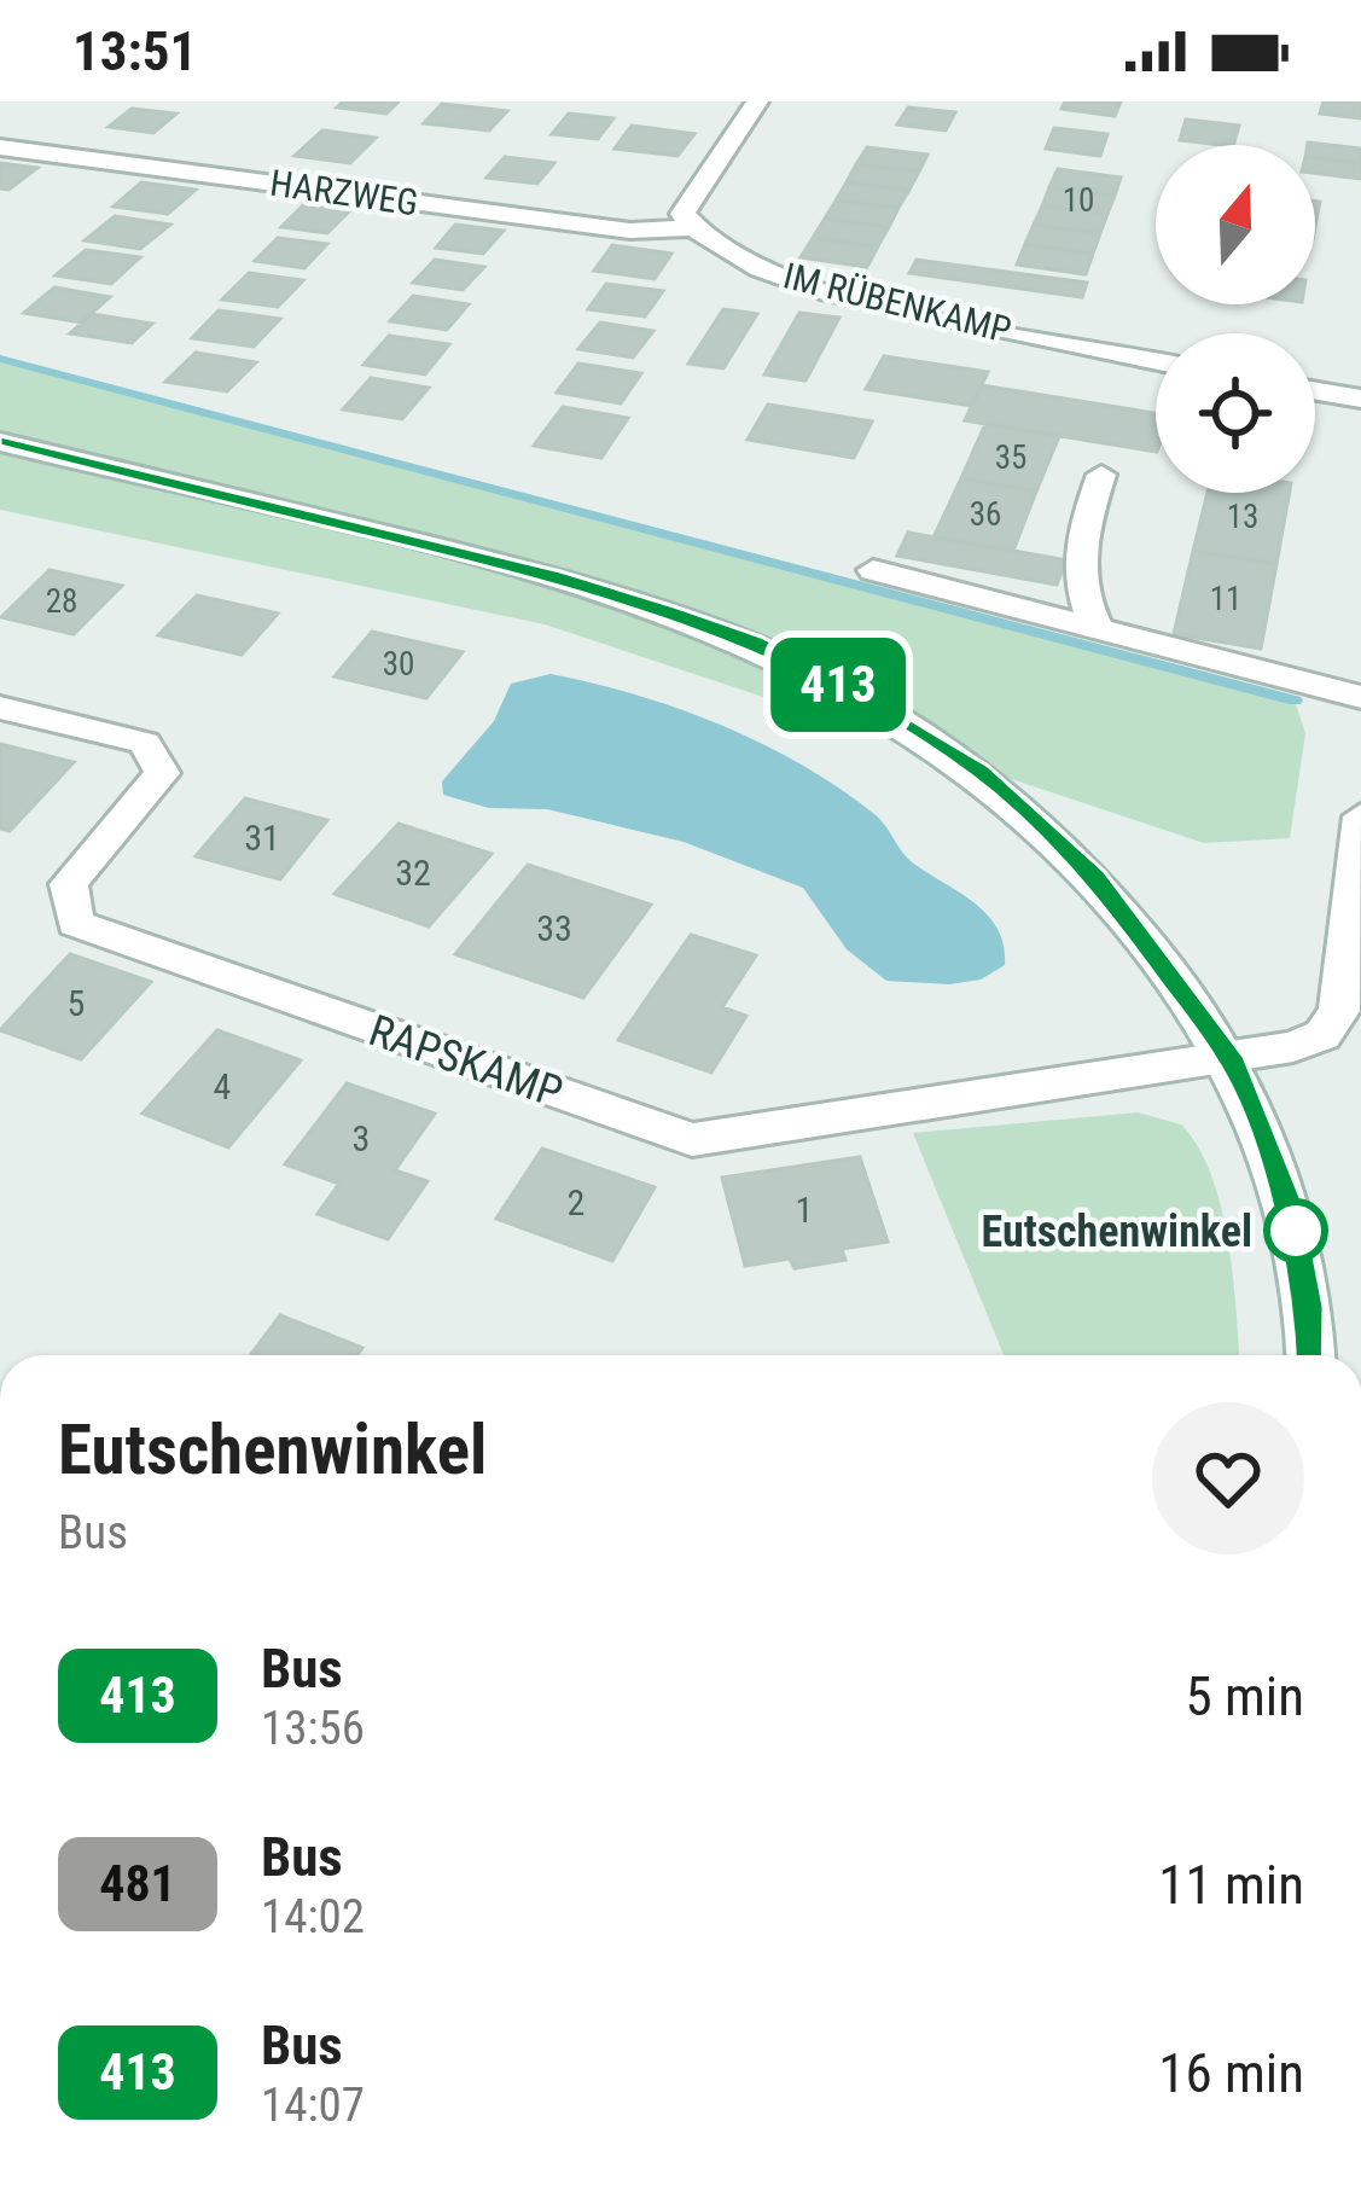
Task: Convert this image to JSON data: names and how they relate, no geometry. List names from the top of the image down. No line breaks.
{"streets":{"street":["HARZWEG","IM RÜBENKAMP","RAPSKAMP"]},"crossings":[["HARZWEG","IM RÜBENKAMP"]],"places":["Eutschenwinkel"],"lines":["bus line 413"],"house_numbers":["10","35","36","13","11","28","30","31","32","33","5","4","3","2","1"],"north":"top","page":{"status":"13:51","on_map":"413","heading":["Eutschenwinkel","Bus"],"list":[{"mark":"413","name":"Bus","note":"13:56","value":"5 min"},{"mark":"481","name":"Bus","note":"14:02","value":"11 min"},{"mark":"413","name":"Bus","note":"14:07","value":"16 min"}]}}
